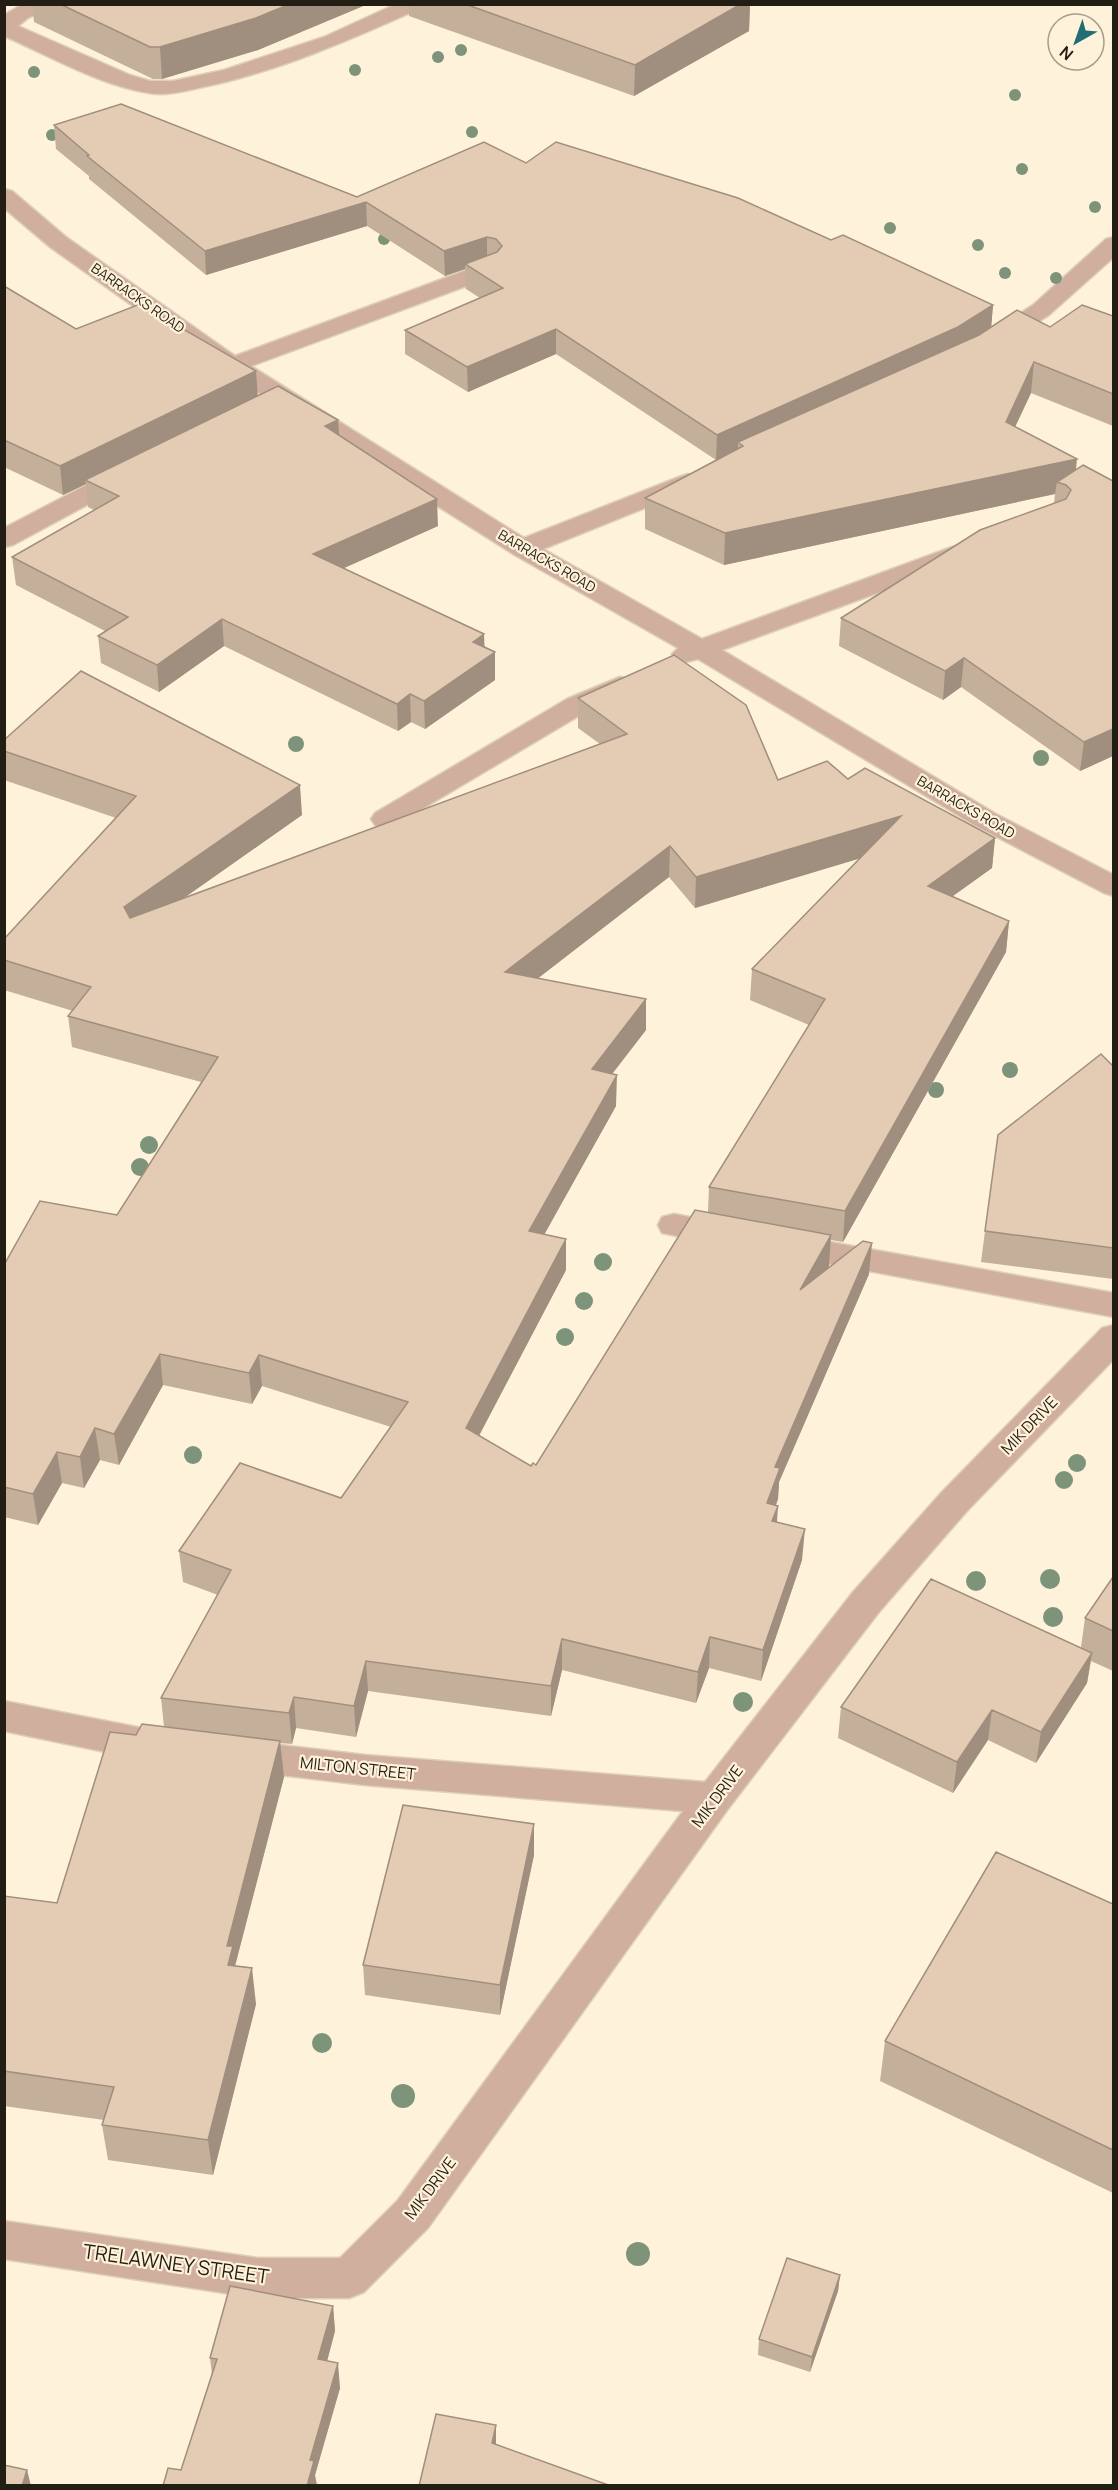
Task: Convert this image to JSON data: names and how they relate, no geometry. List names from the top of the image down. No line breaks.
{"streets":{"street":["BARRACKS ROAD","MIK DRIVE","MILTON STREET","TRELAWNEY STREET"]},"crossings":[["MIK DRIVE","MILTON STREET"],["MIK DRIVE","TRELAWNEY STREET"]],"north":"bottom left"}
